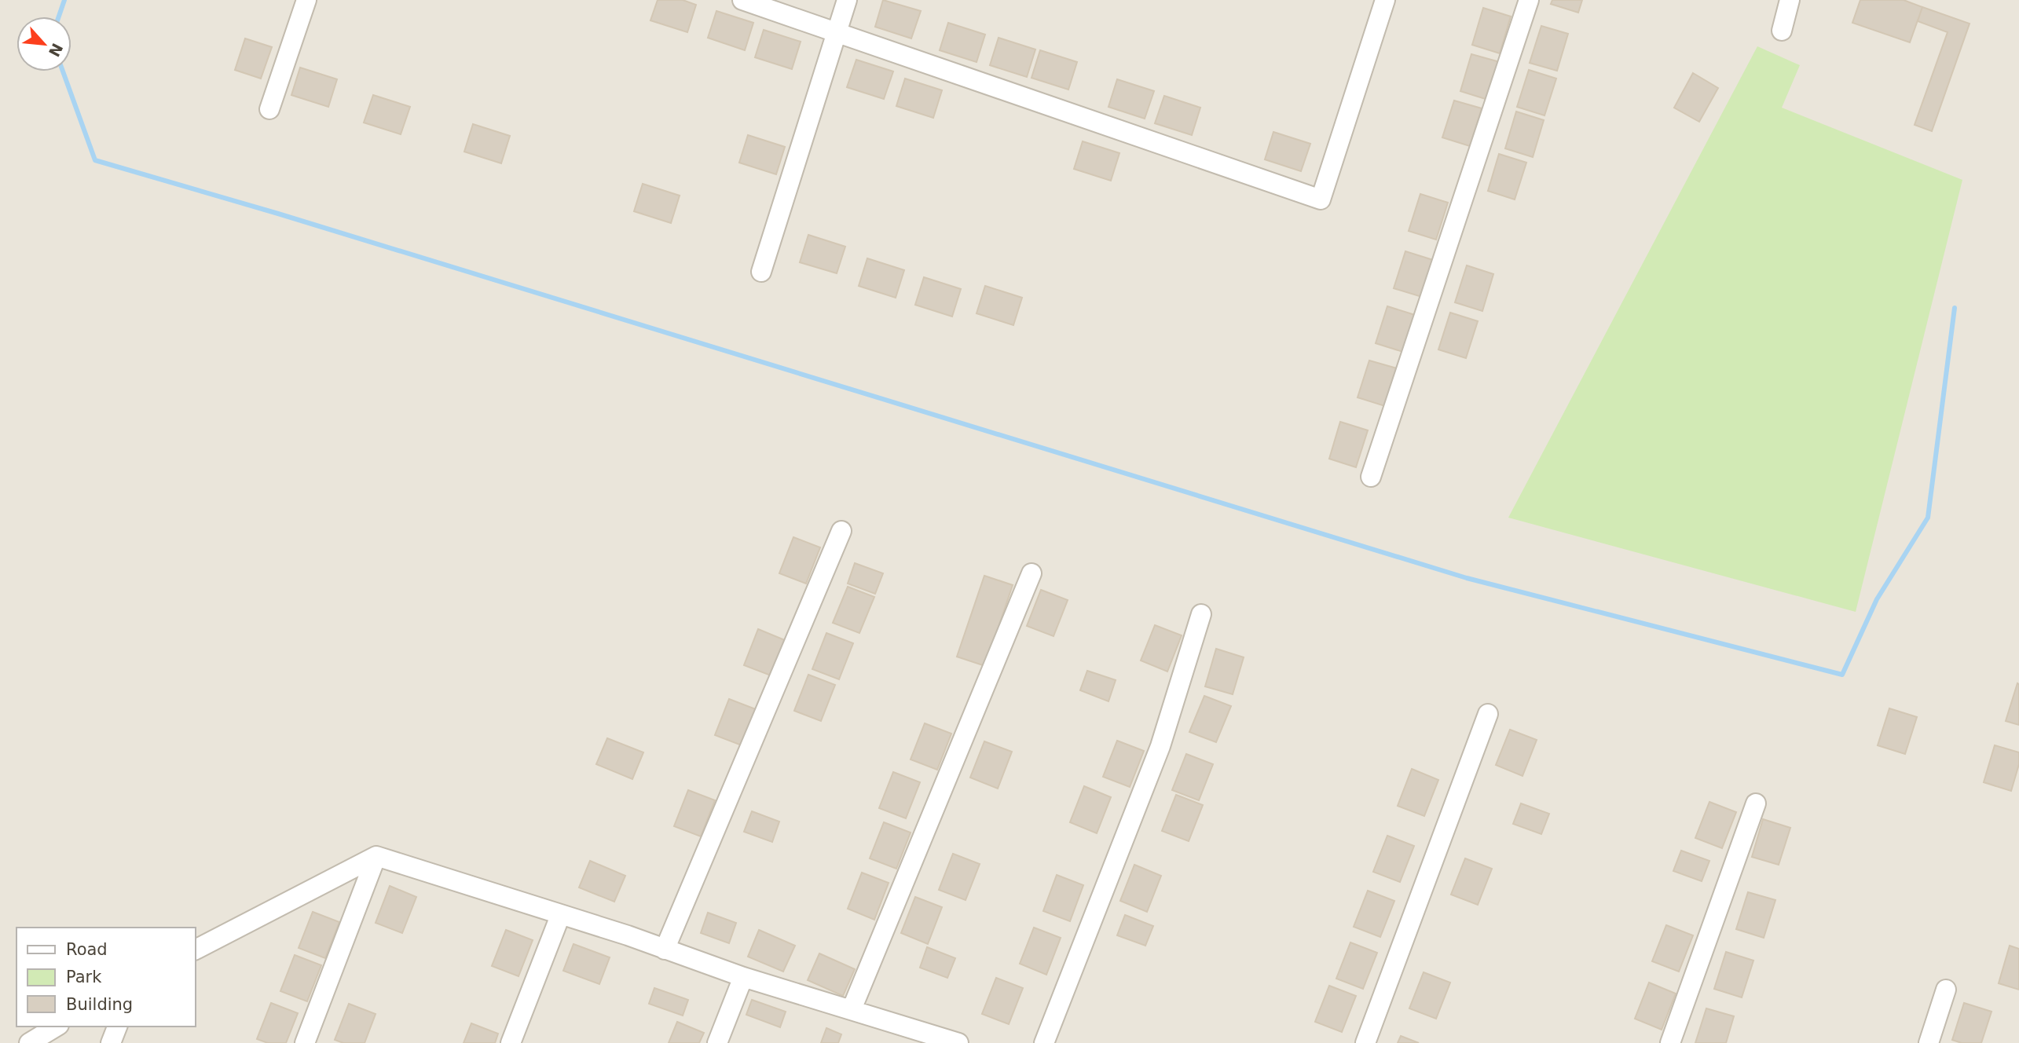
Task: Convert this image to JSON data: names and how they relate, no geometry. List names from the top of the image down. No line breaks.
{"legend":["Road","Park","Building"],"north":"bottom right"}
